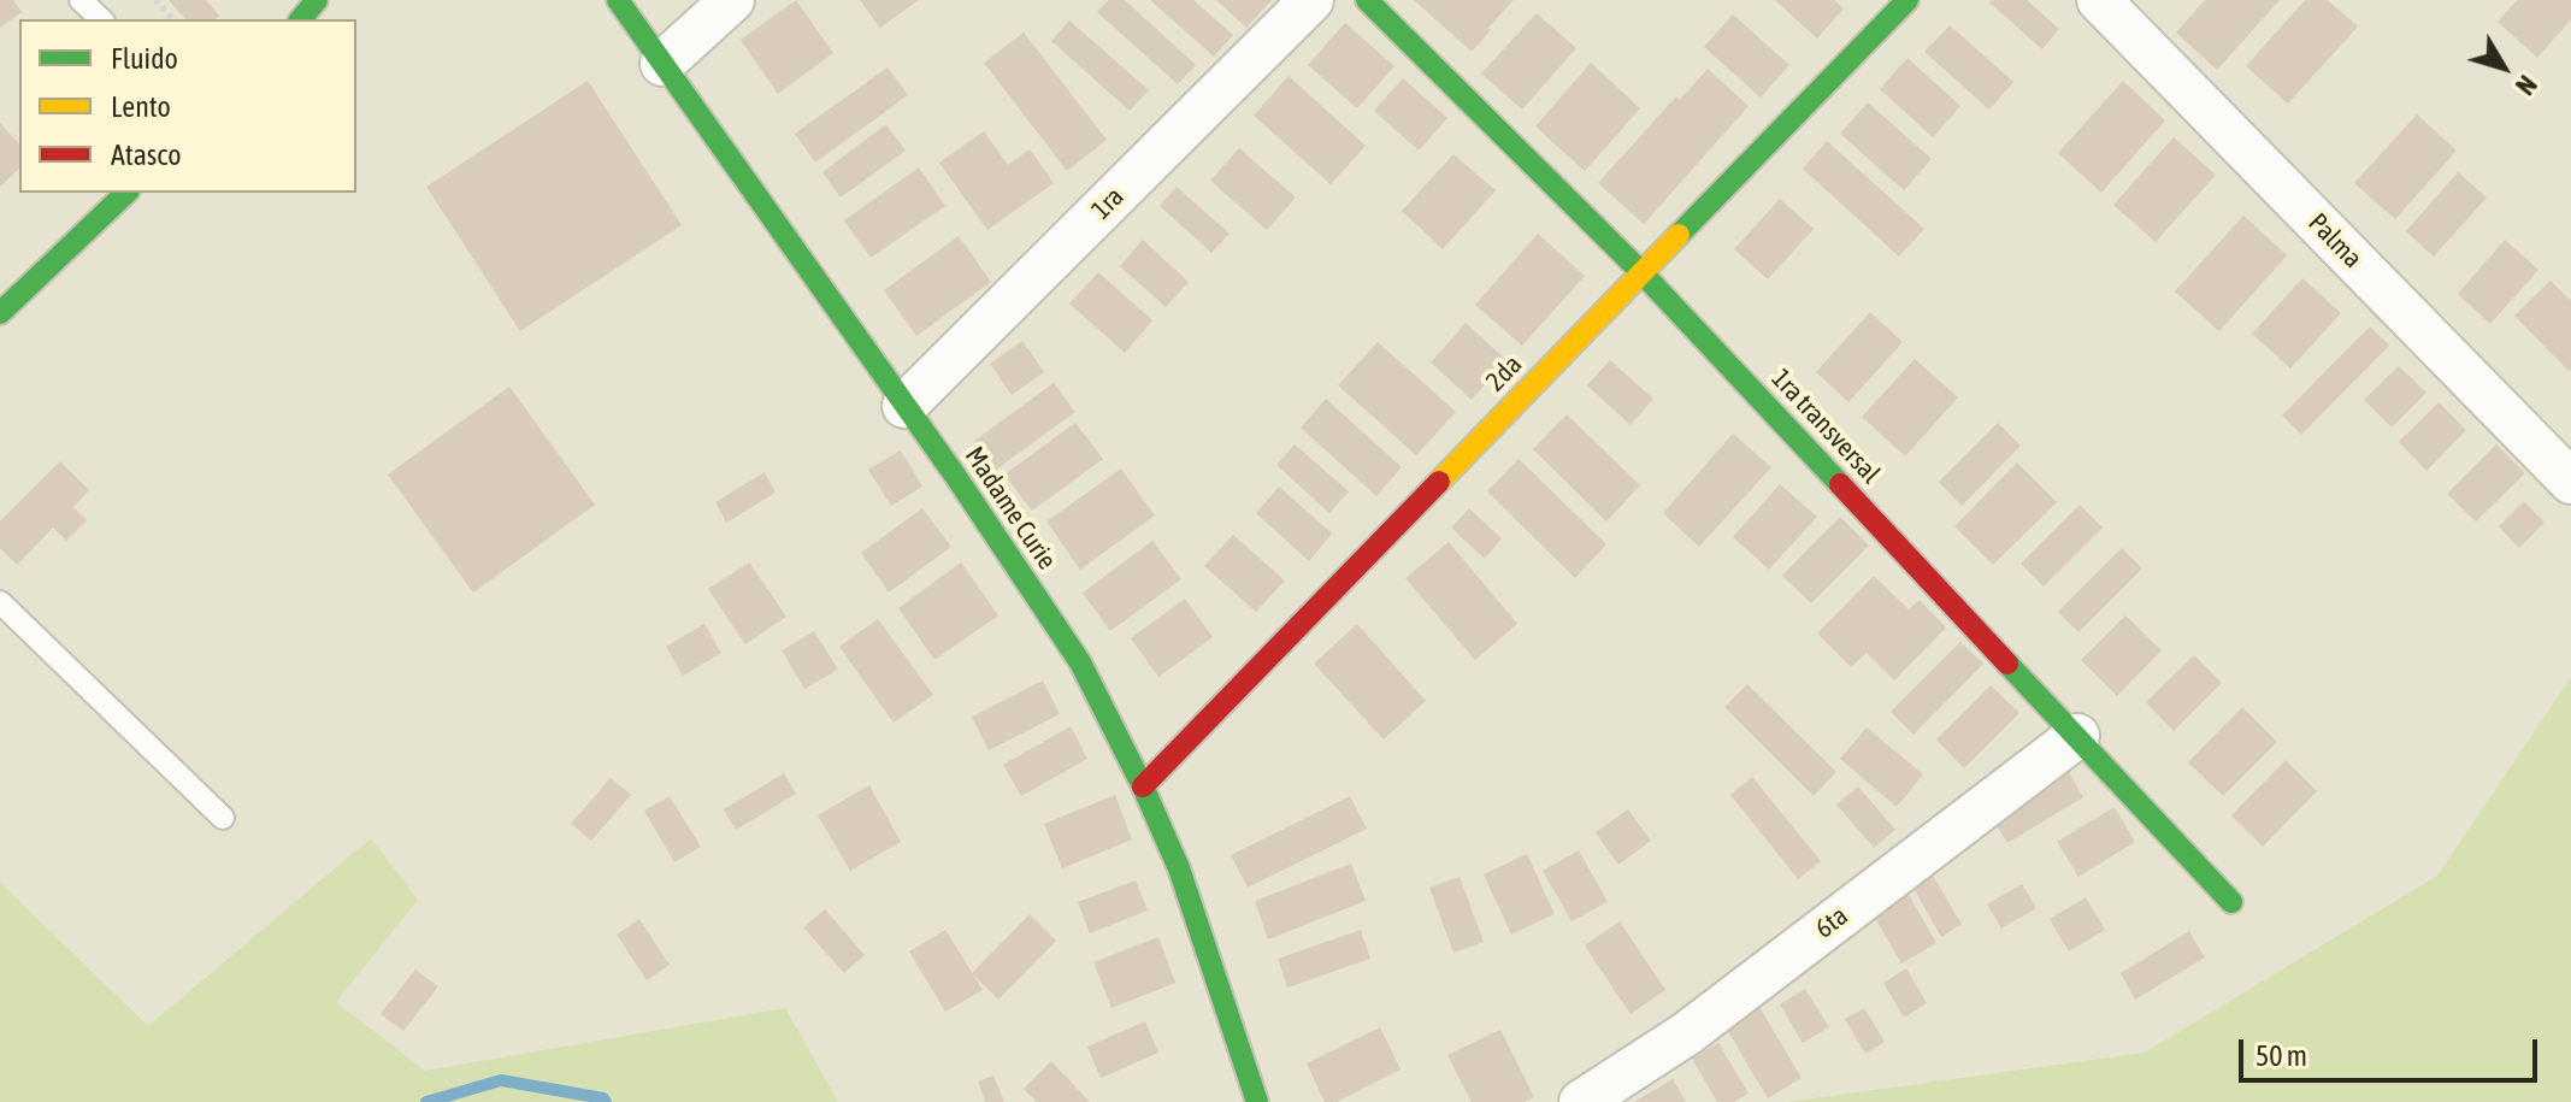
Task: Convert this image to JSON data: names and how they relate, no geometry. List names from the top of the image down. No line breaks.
{"streets":{"street":["1ra","Palma","2da","1ra transversal","Madame Curie","6ta"]},"crossings":[["1ra","Madame Curie"],["2da","1ra transversal"],["2da","Madame Curie"],["1ra transversal","6ta"]],"legend":["Fluido","Lento","Atasco"],"scale_bar":"50 m","north":"bottom right"}
